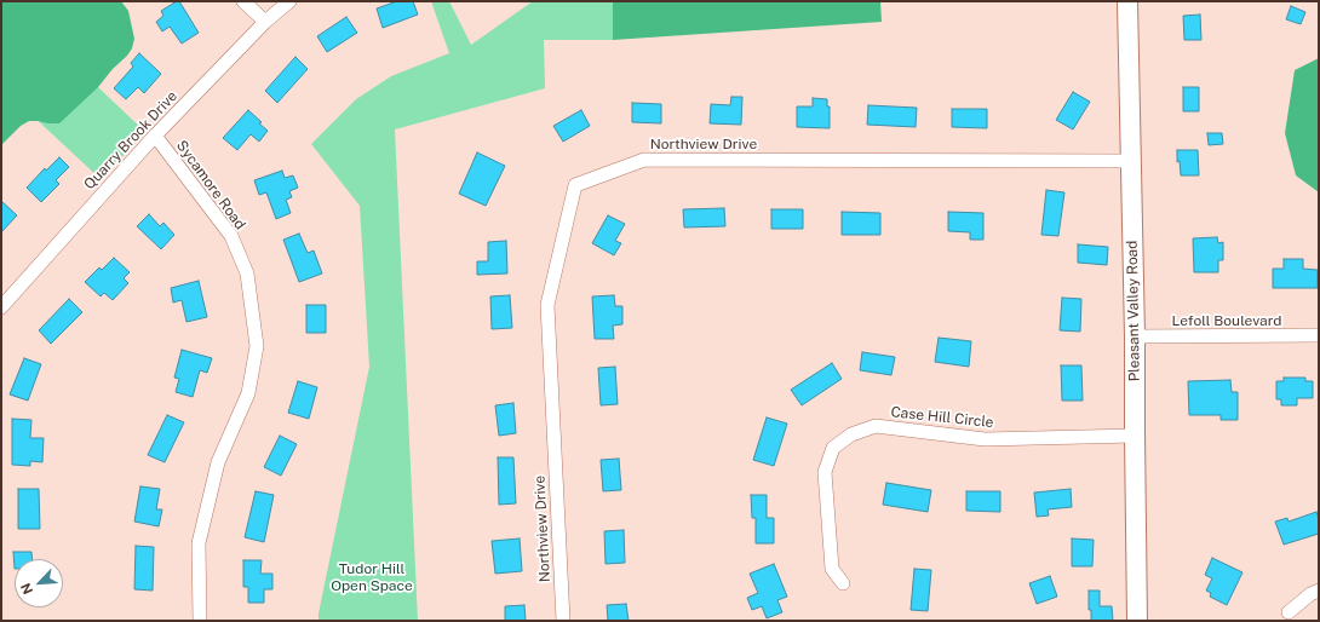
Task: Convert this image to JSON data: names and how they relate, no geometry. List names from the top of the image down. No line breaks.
{"streets":{"main road":["Pleasant Valley Road"],"street":["Quarry Brook Drive","Northview Drive","Sycamore Road","Lefoll Boulevard","Case Hill Circle"]},"crossings":[["Quarry Brook Drive","Sycamore Road"],["Northview Drive","Pleasant Valley Road"],["Pleasant Valley Road","Lefoll Boulevard"],["Pleasant Valley Road","Case Hill Circle"]],"parks":["Tudor Hill Open Space"],"north":"bottom left"}
